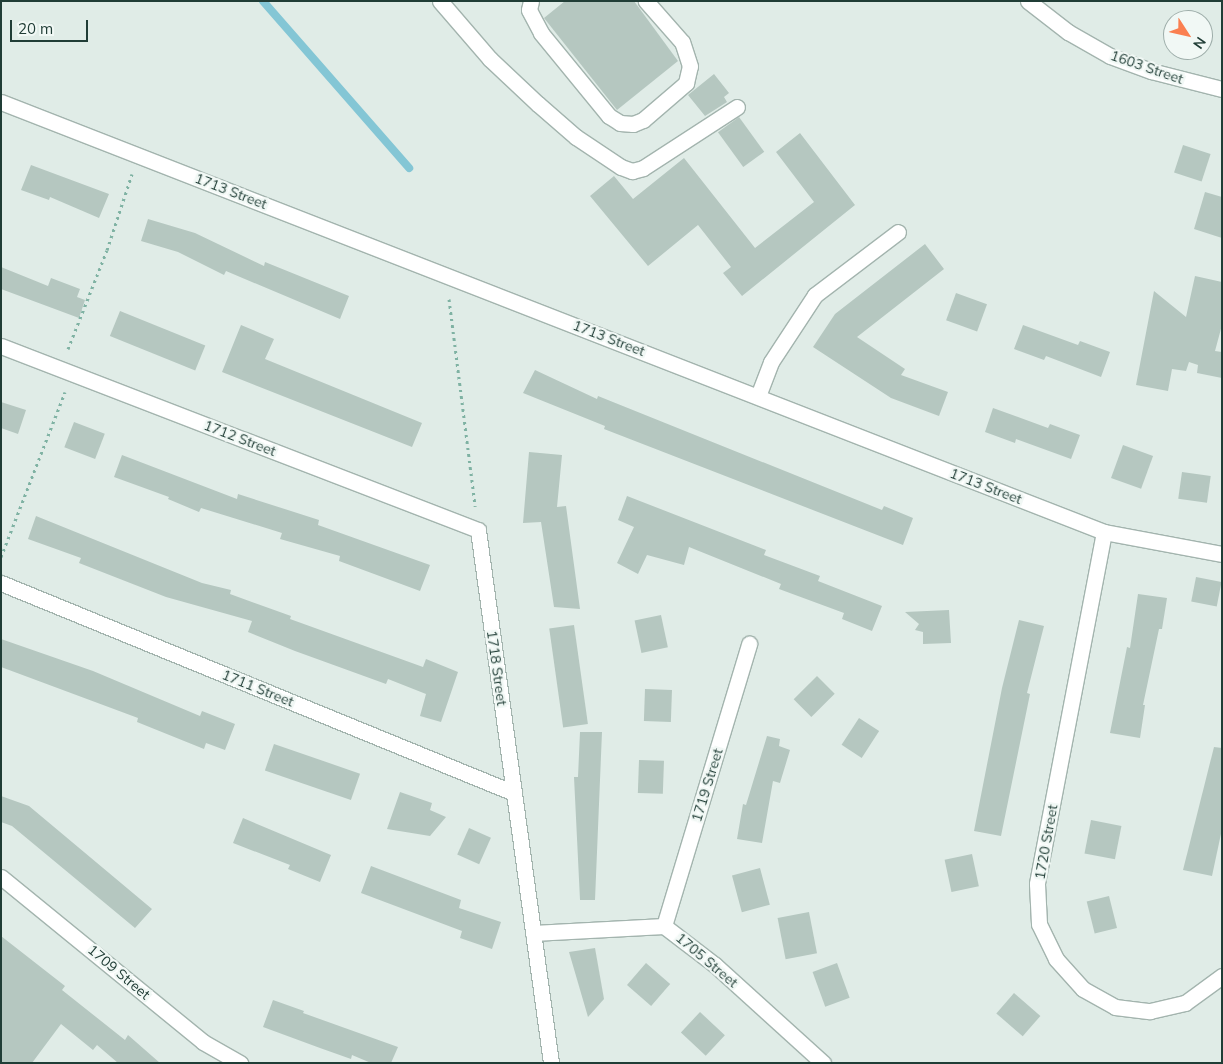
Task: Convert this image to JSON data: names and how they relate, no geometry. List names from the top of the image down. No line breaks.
{"streets":{"street":["1603 Street","1713 Street","1712 Street","1718 Street","1711 Street","1719 Street","1720 Street","1705 Street","1709 Street"]},"crossings":[["1713 Street","1720 Street"],["1712 Street","1718 Street"],["1718 Street","1711 Street"],["1718 Street","1705 Street"],["1719 Street","1705 Street"]],"scale_bar":"20 m","north":"bottom right"}
